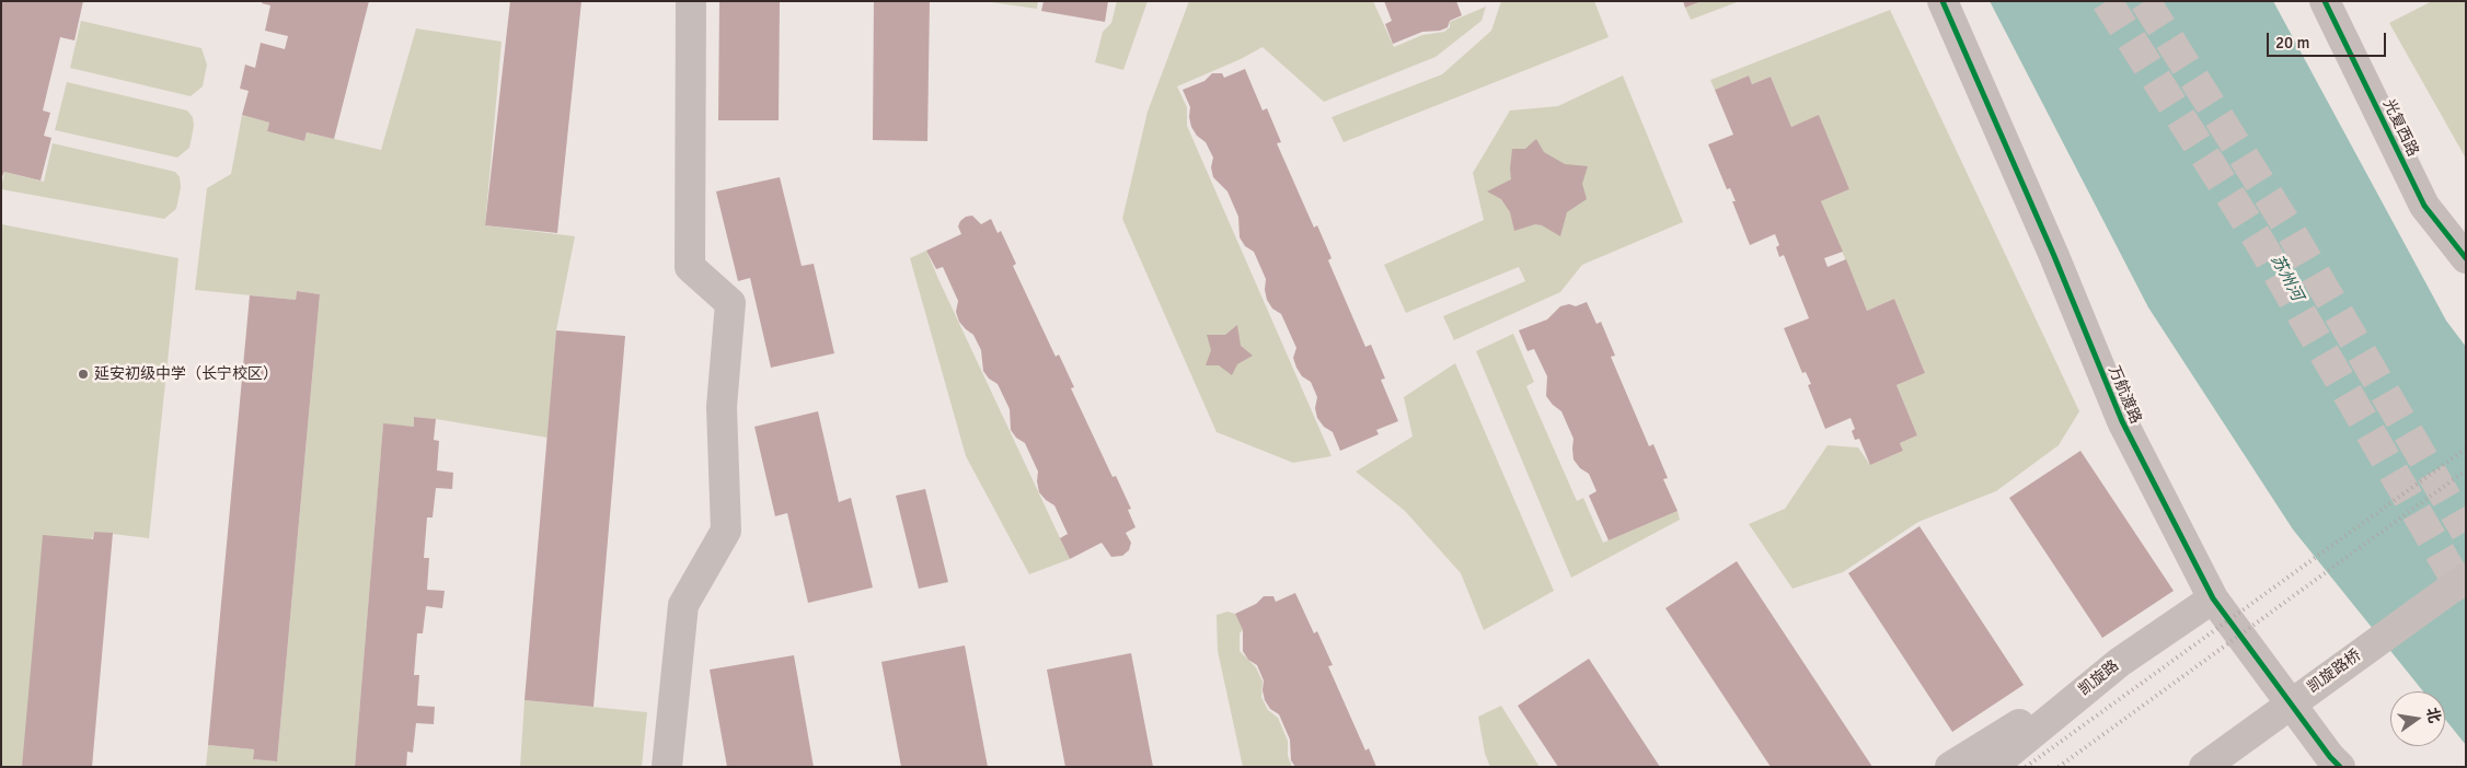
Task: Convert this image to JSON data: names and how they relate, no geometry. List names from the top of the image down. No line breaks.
{"streets":{"street":["光复西路","万航渡路","凯旋路桥","凯旋路"]},"crossings":[["万航渡路","凯旋路"]],"water":["苏州河"],"places":["延安初级中学（长宁校区）"],"scale_bar":"20 m","north":"right"}
